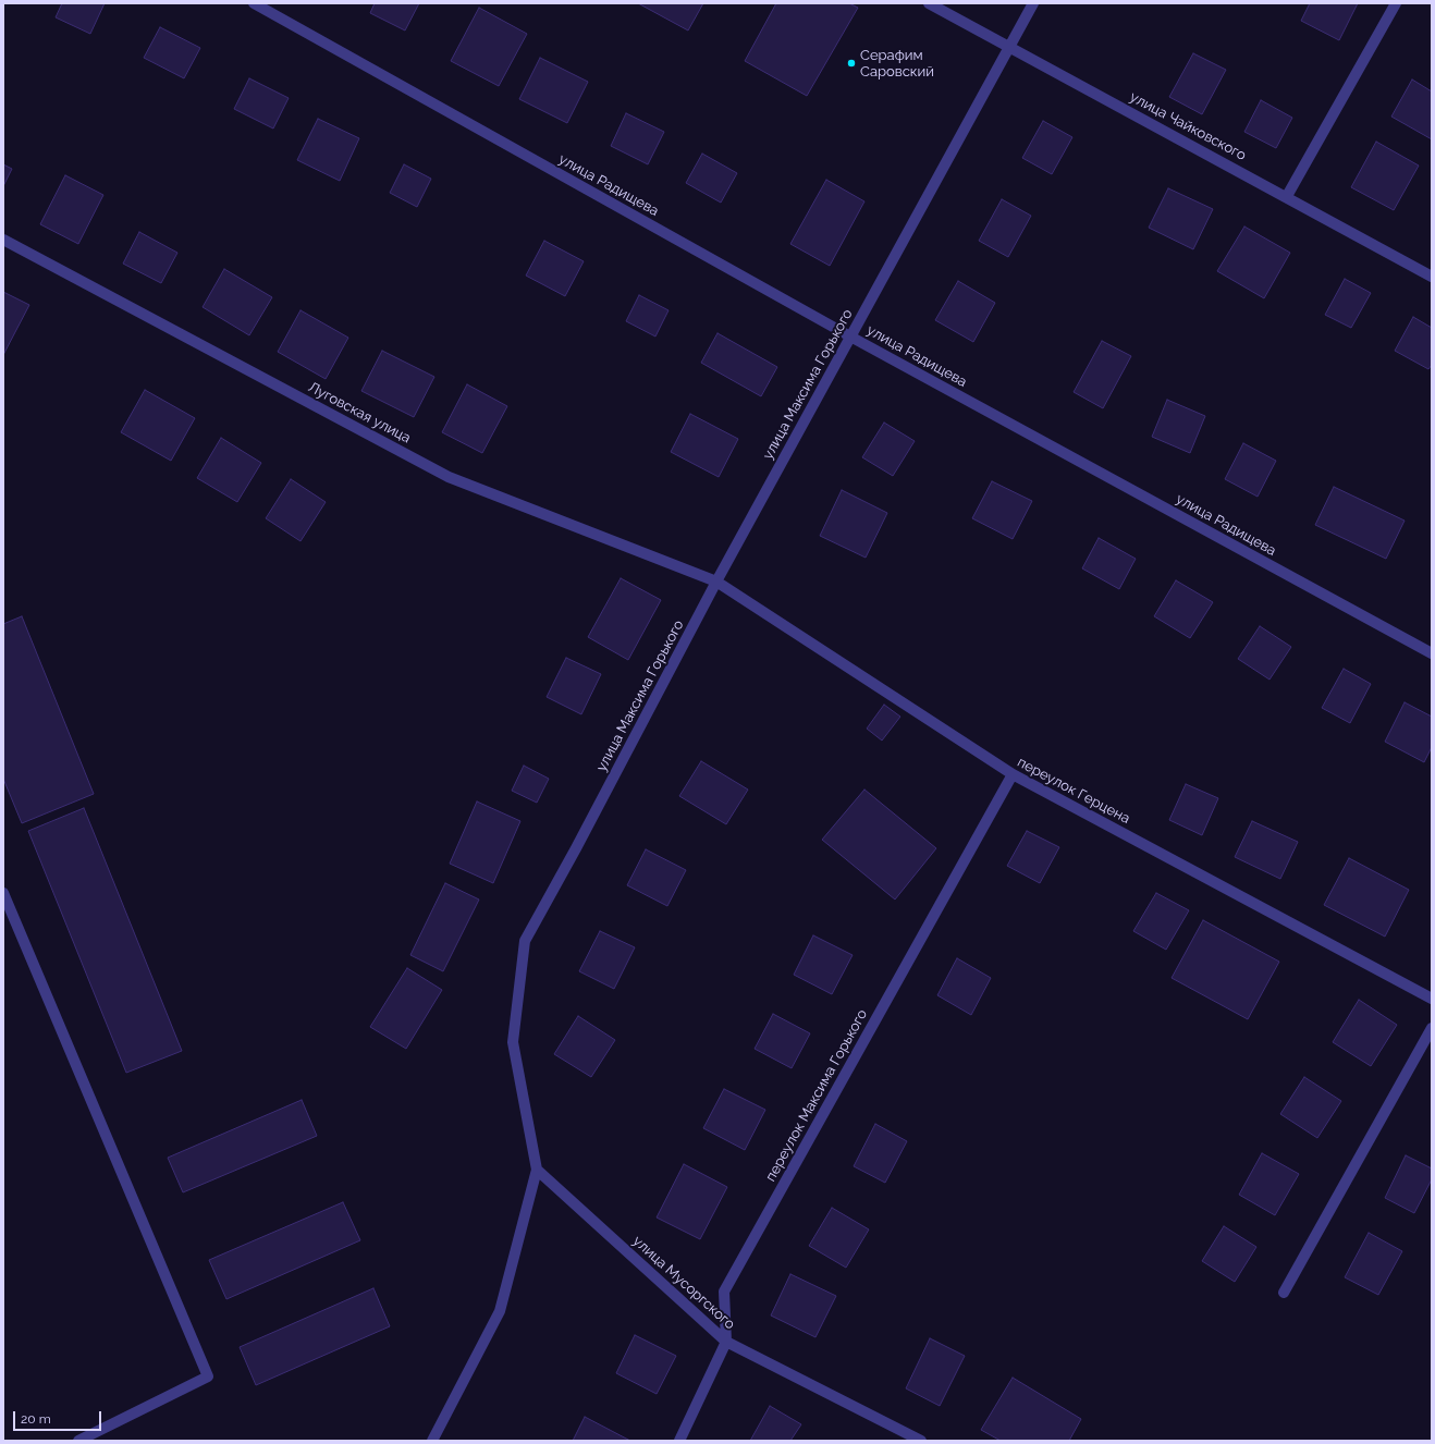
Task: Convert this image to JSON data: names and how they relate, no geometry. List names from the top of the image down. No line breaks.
{"streets":{"street":["улица Чайковского","улица Радищева","улица Максима Горького","Луговская улица","переулок Герцена","переулок Максима Горького","улица Мусоргского"]},"crossings":[["улица Чайковского","улица Максима Горького"],["улица Радищева","улица Максима Горького"],["улица Максима Горького","Луговская улица"],["улица Максима Горького","переулок Герцена"],["улица Максима Горького","улица Мусоргского"],["Луговская улица","переулок Герцена"],["переулок Герцена","переулок Максима Горького"],["переулок Максима Горького","улица Мусоргского"]],"places":["Серафим Саровский"],"scale_bar":"20 m"}
